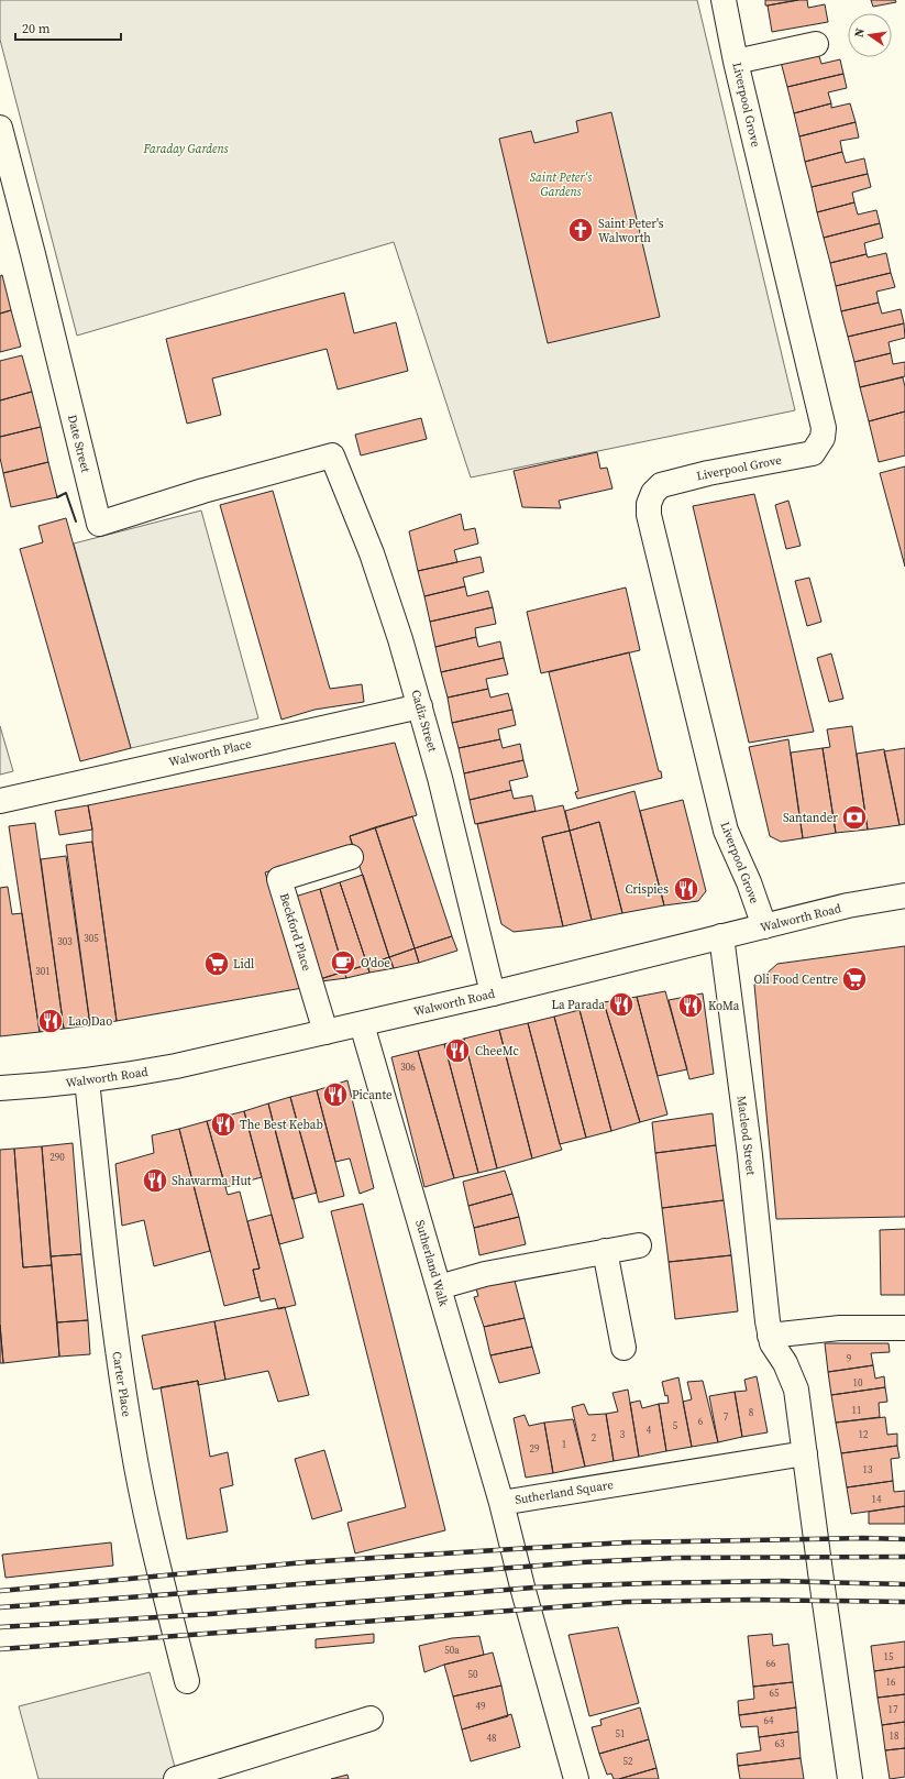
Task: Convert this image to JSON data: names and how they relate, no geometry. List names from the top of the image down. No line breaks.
{"streets":{"street":["Liverpool Grove","Date Street","Cadiz Street","Walworth Place","Walworth Road","Beckford Place","Macleod Street","Sutherland Walk","Carter Place","Sutherland Square"]},"crossings":[["Liverpool Grove","Walworth Road"],["Date Street","Cadiz Street"],["Cadiz Street","Walworth Place"],["Cadiz Street","Walworth Road"],["Walworth Road","Beckford Place"],["Walworth Road","Macleod Street"],["Walworth Road","Sutherland Walk"],["Walworth Road","Carter Place"],["Sutherland Walk","Sutherland Square"]],"parks":["Faraday Gardens","Saint Peter's Gardens"],"places":{"church":["Saint Peter's Walworth"],"bank":["Santander"],"restaurant":["Crispies","La Parada","KoMa","Lao Dao","CheeMc","Picante","The Best Kebab","Shawarma Hut"],"cafe":["O'doe"],"supermarket":["Lidl","Oli Food Centre"]},"house_numbers":["305","303","301","306","290","9","10","11","8","7","6","5","4","3","12","2","1","29","13","14","50a","15","66","50","16","65","49","17","64","51","18","48","63","52"],"scale_bar":"20 m","north":"left"}
